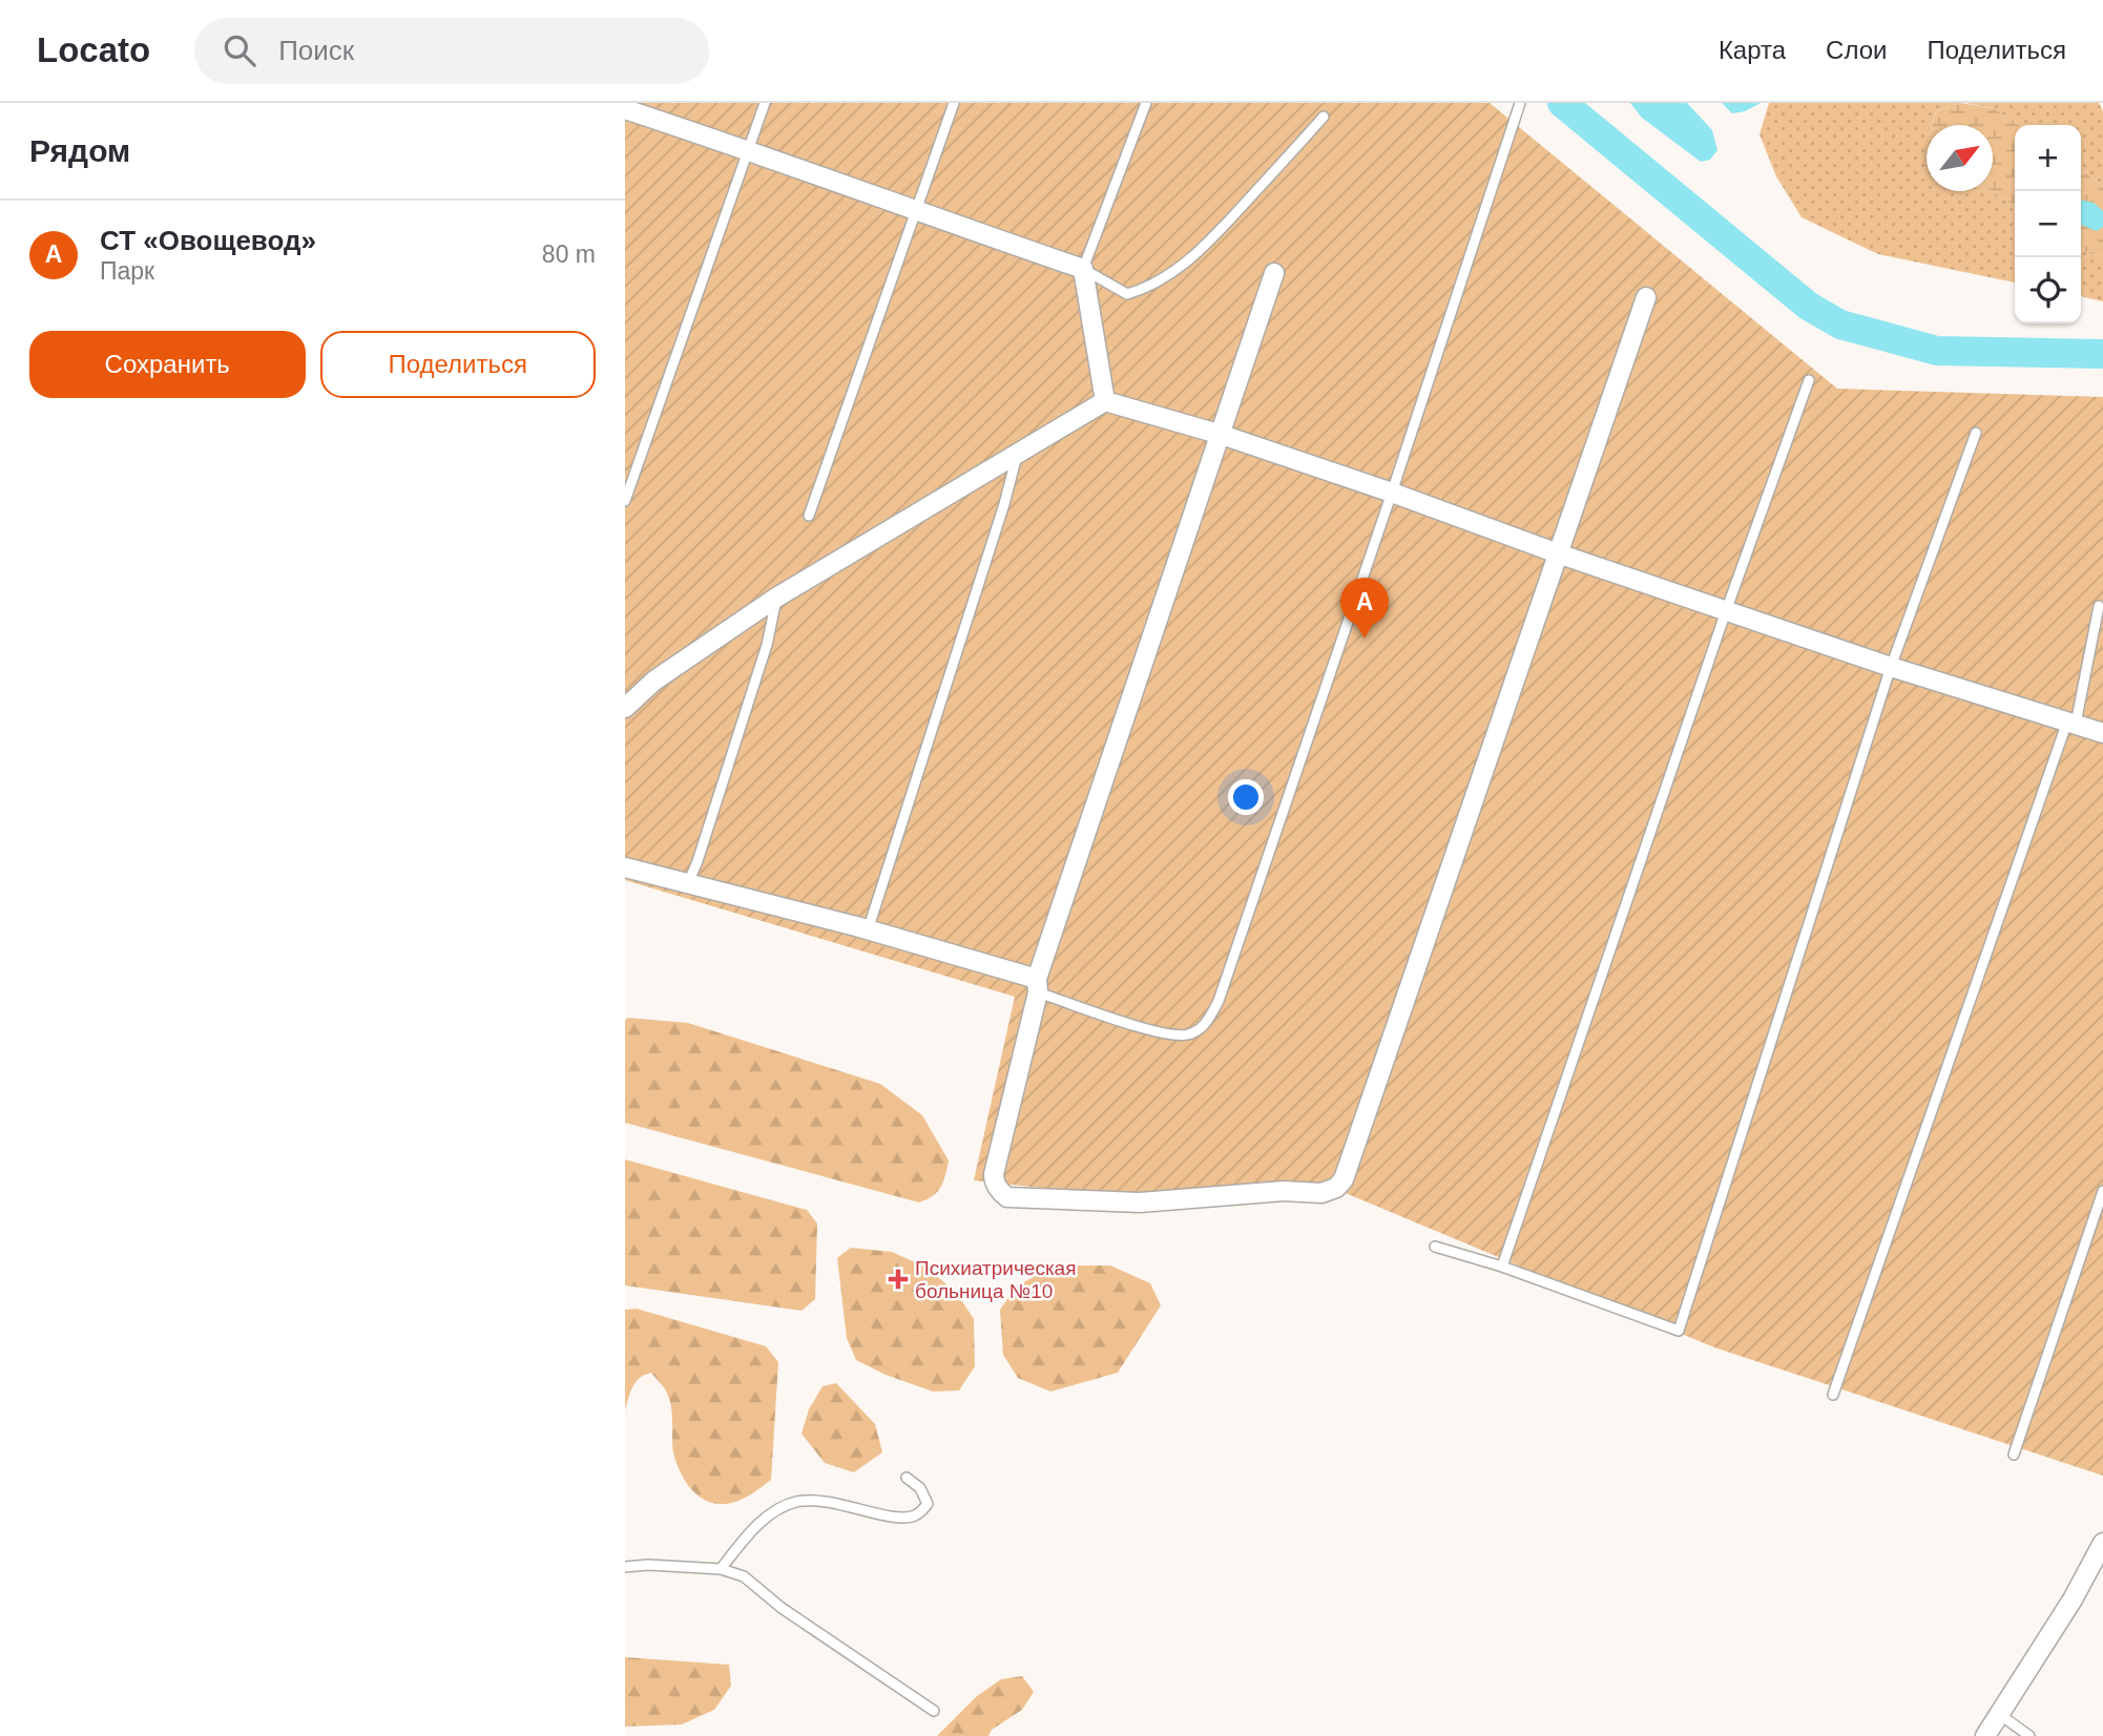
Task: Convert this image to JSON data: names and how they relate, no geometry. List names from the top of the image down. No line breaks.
{"places":{"health":["Психиатрическая больница №10"]},"north":"top right","page":{"header":"Locato","search":"Поиск","nav":["Карта","Слои","Поделиться"],"heading":"Рядом","map_buttons":["+","−"],"list":[{"mark":"A","name":"СТ «Овощевод»","note":"Парк","value":"80 m"}],"buttons":["Сохранить","Поделиться"],"pins":"A"}}
